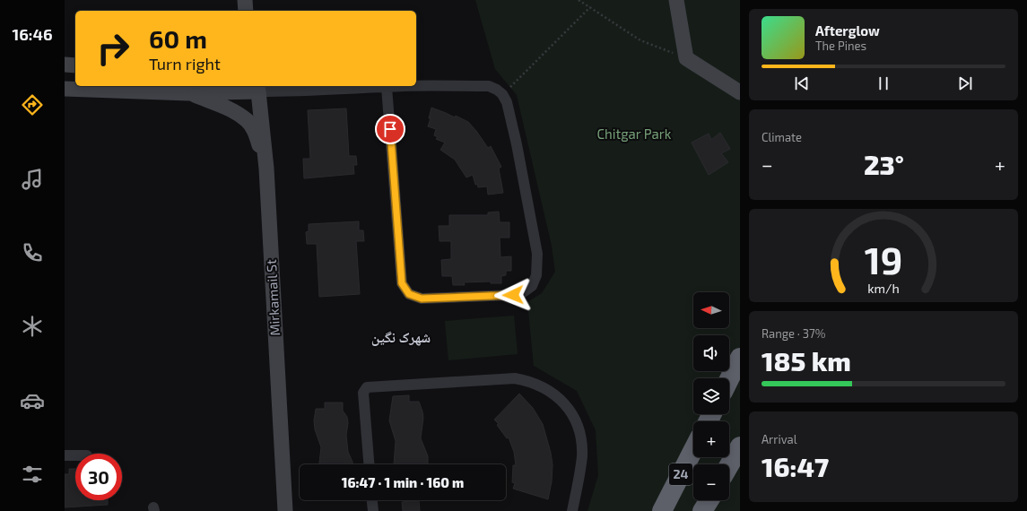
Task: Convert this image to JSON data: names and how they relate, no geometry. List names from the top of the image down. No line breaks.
{"streets":{"highway":["24"],"street":["Mirkamail St"]},"districts":["شهرک نگین"],"parks":["Chitgar Park"],"north":"left","page":{"tabs":"16:46","turn":["60 m","Turn right"],"song":["Afterglow","The Pines"],"tile":["Climate",["Range · 37%","185 km"],["Arrival","16:47"]],"heat":["−","23°","+"],"map_buttons":["+","−"],"limit":"30","trip":"16:47 · 1 min · 160 m","gauge":["19","km/h"]}}
